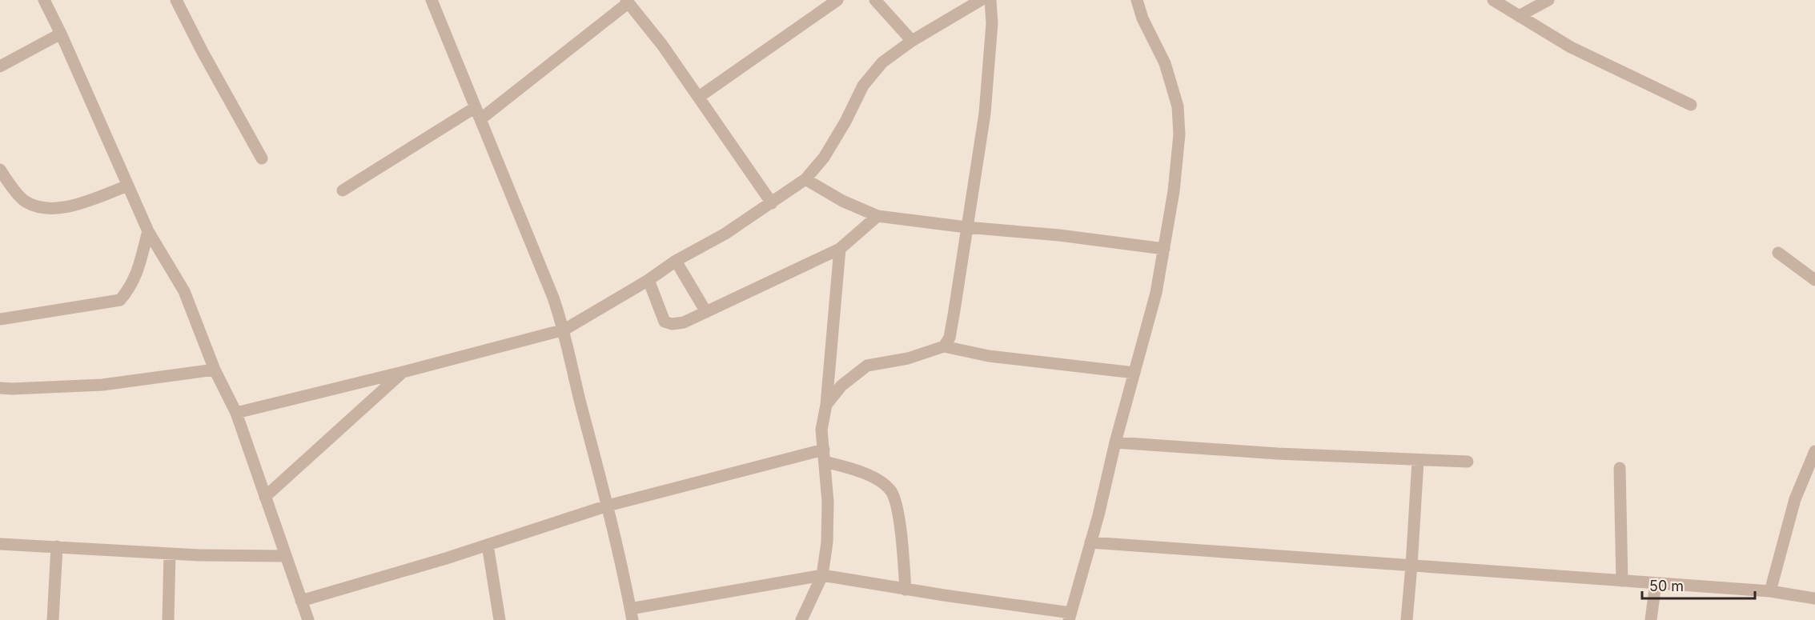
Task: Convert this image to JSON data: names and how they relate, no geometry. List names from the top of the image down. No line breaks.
{"scale_bar":"50 m"}
